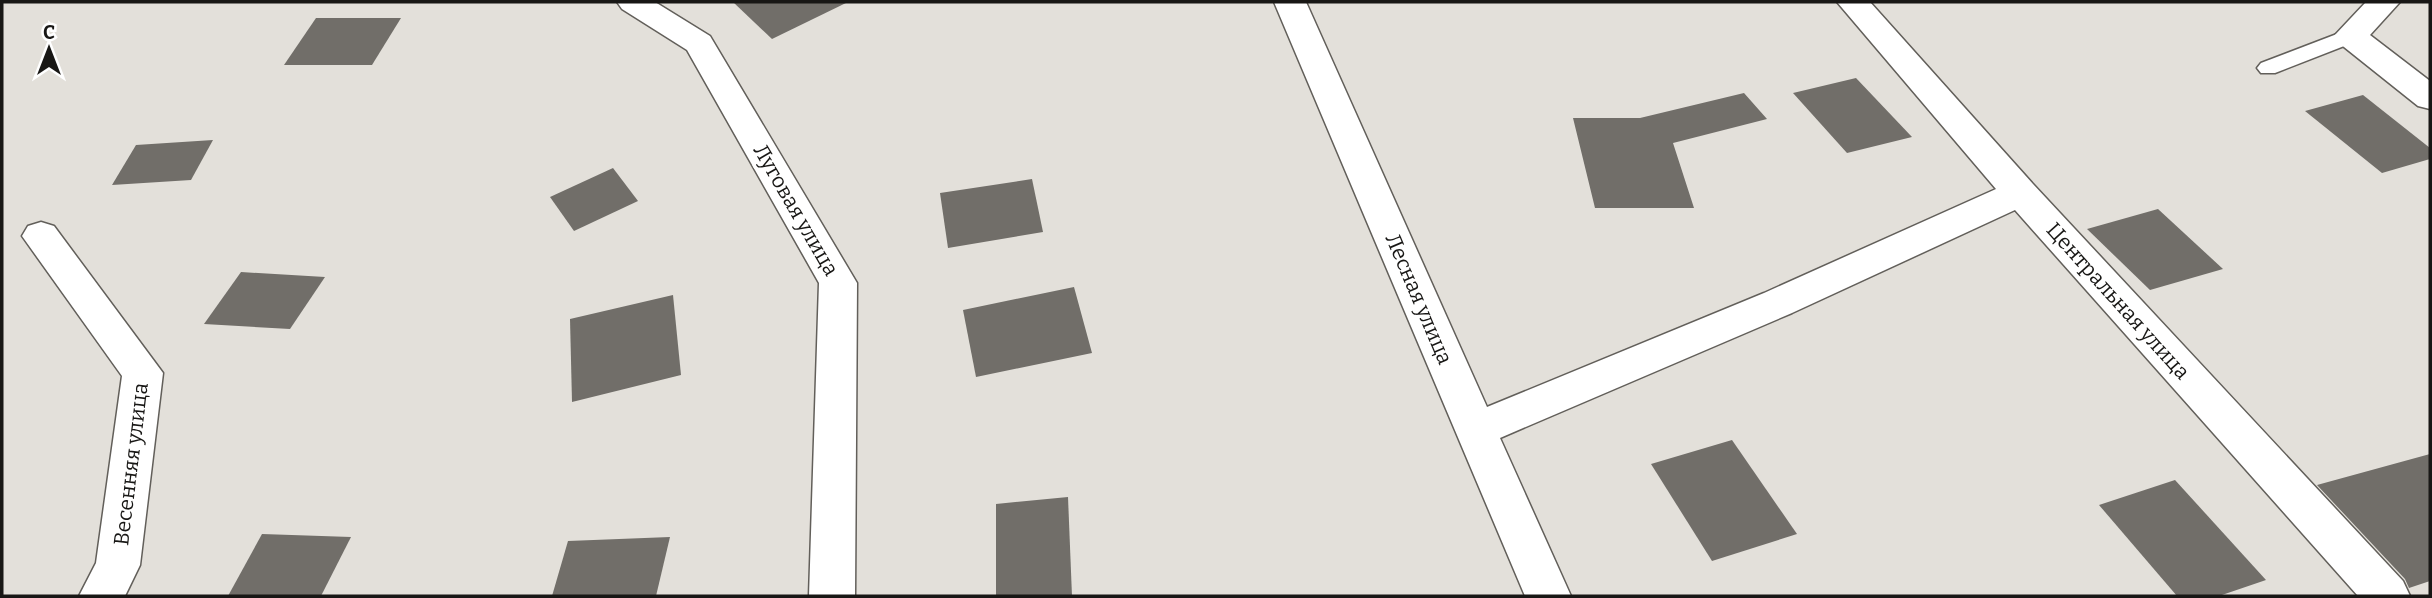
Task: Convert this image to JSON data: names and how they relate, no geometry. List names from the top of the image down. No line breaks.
{"streets":{"street":["Луговая улица","Лесная улица","Центральная улица","Весенняя улица"]},"north":"top"}
